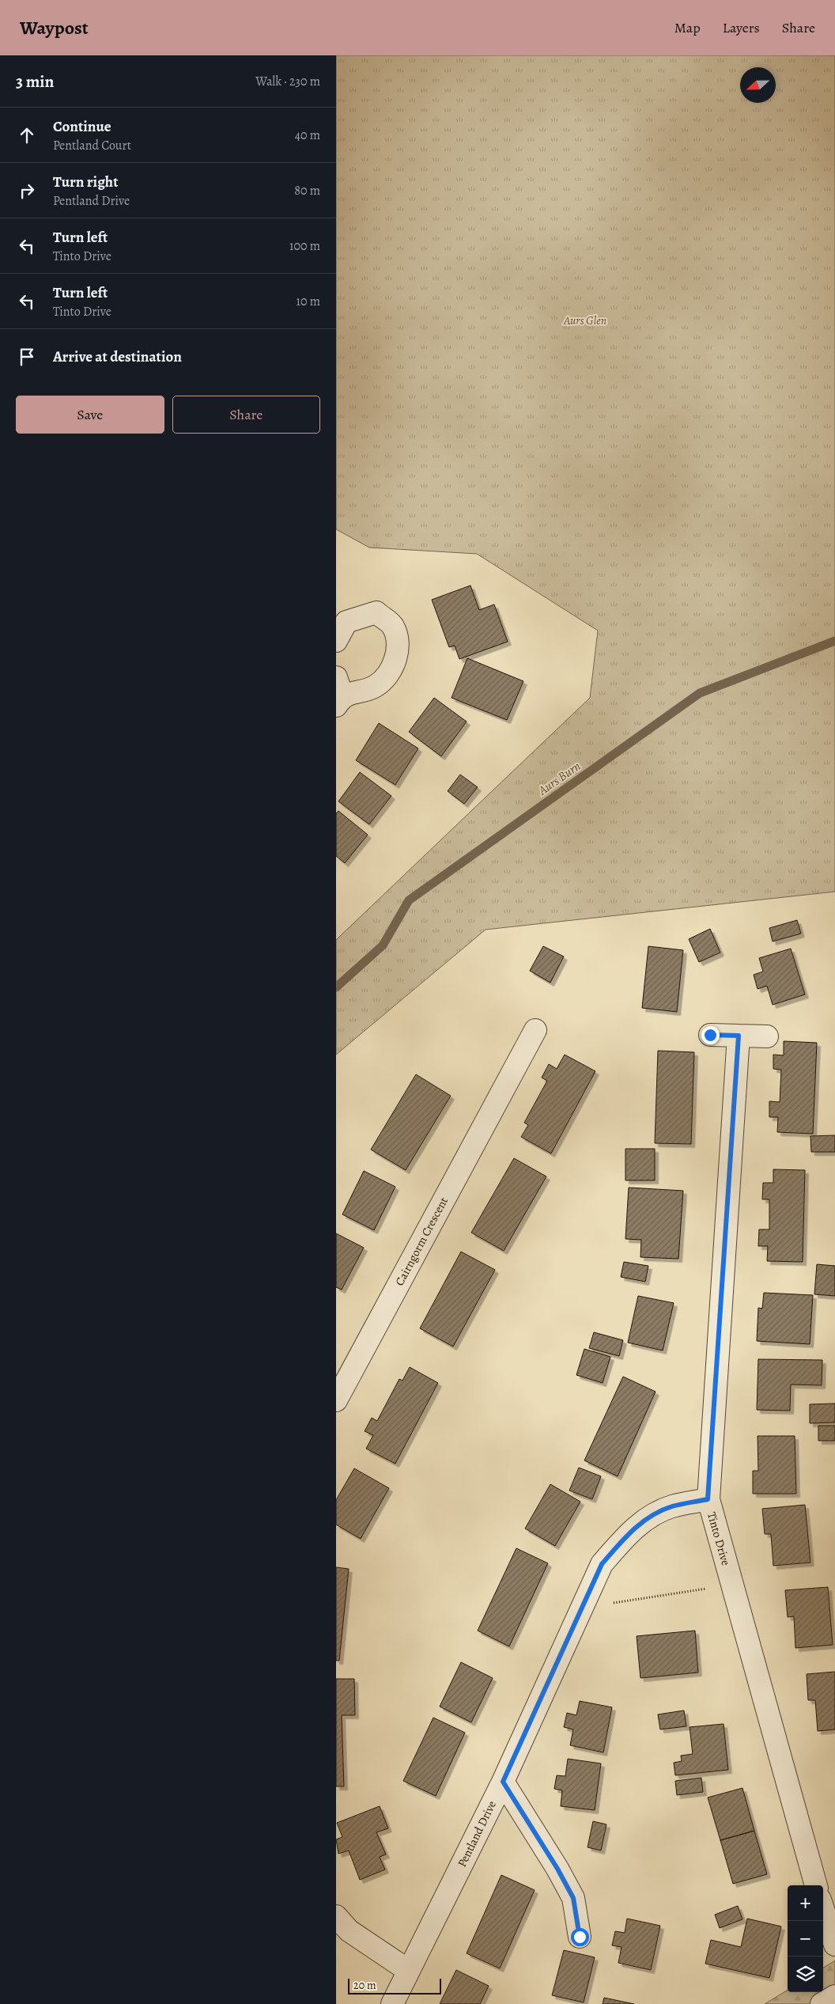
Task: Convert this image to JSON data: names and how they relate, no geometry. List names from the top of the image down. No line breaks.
{"streets":{"street":["Cairngorm Crescent","Tinto Drive","Pentland Drive"]},"crossings":[["Tinto Drive","Pentland Drive"]],"water":["Aurs Burn"],"parks":["Aurs Glen"],"scale_bar":"20 m","north":"left","page":{"header":"Waypost","nav":["Map","Layers","Share"],"heading":["3 min","Walk · 230 m"],"list":[["Continue","Pentland Court","40 m"],["Turn right","Pentland Drive","80 m"],["Turn left","Tinto Drive","100 m"],["Turn left","Tinto Drive","10 m"],"Arrive at destination"],"buttons":["Save","Share"],"map_buttons":["+","−"],"scale":"20 m"}}
